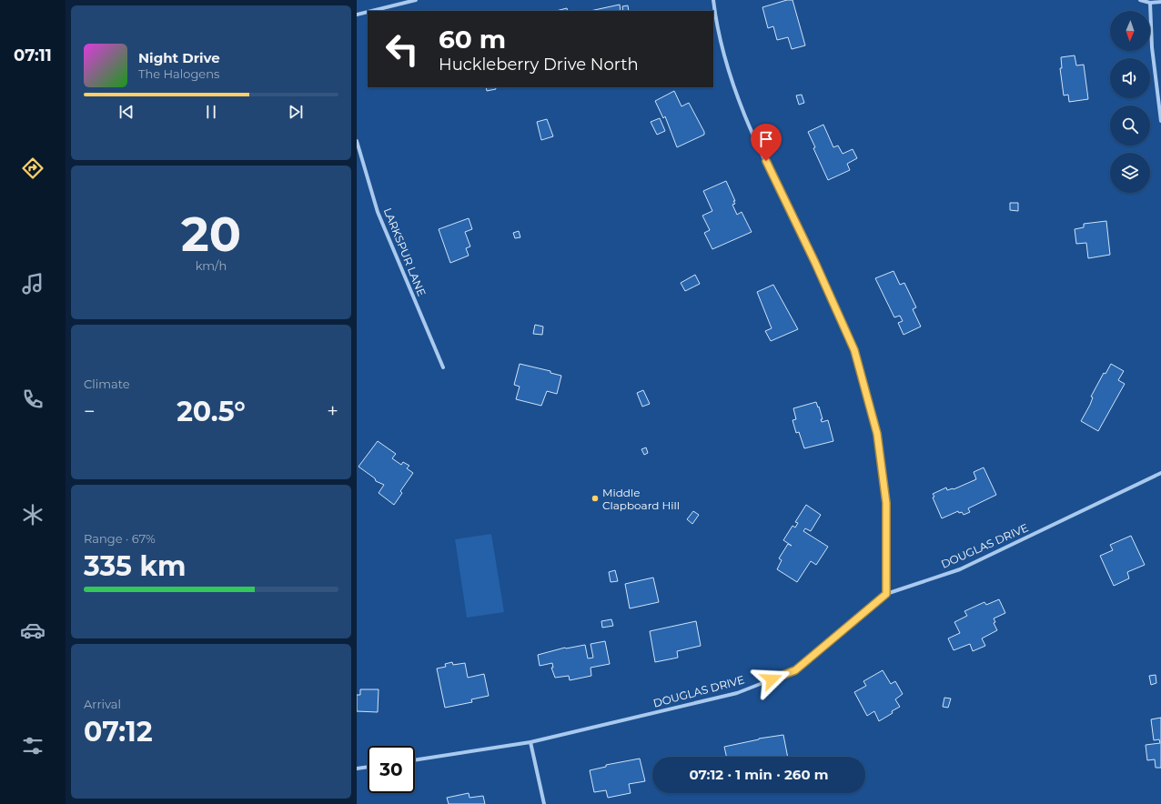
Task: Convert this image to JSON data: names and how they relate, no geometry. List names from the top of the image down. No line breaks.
{"streets":{"street":["LARKSPUR LANE","DOUGLAS DRIVE"]},"places":["Middle Clapboard Hill"],"north":"bottom","page":{"tabs":"07:11","turn":["60 m","Huckleberry Drive North"],"song":["Night Drive","The Halogens"],"tile":[["20","km/h"],"Climate",["Range · 67%","335 km"],["Arrival","07:12"]],"heat":["−","20.5°","+"],"limit":"30","trip":"07:12 · 1 min · 260 m"}}
